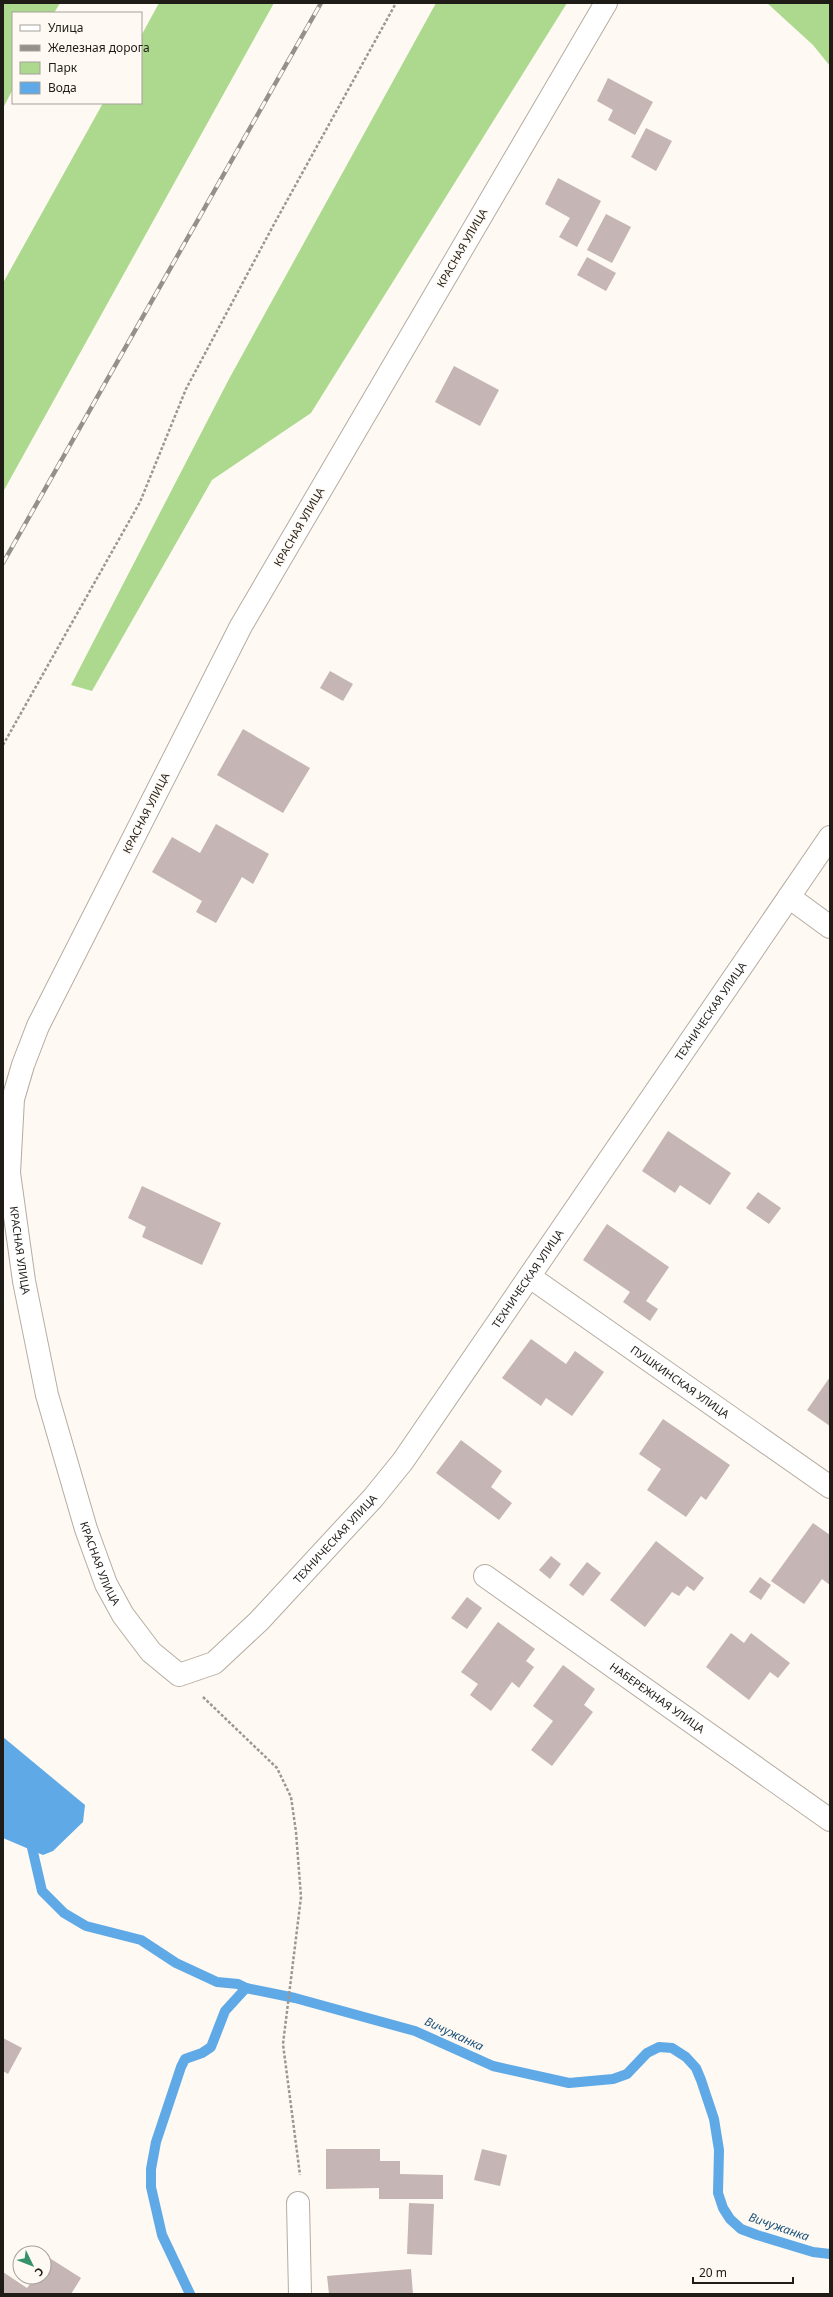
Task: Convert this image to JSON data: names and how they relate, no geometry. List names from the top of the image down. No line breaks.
{"streets":{"street":["КРАСНАЯ УЛИЦА","ТЕХНИЧЕСКАЯ УЛИЦА","ПУШКИНСКАЯ УЛИЦА","НАБЕРЕЖНАЯ УЛИЦА"]},"crossings":[["КРАСНАЯ УЛИЦА","ТЕХНИЧЕСКАЯ УЛИЦА"],["ТЕХНИЧЕСКАЯ УЛИЦА","ПУШКИНСКАЯ УЛИЦА"]],"water":["Вичужанка"],"legend":["Улица","Железная дорога","Парк","Вода"],"scale_bar":"20 m","north":"bottom right"}
